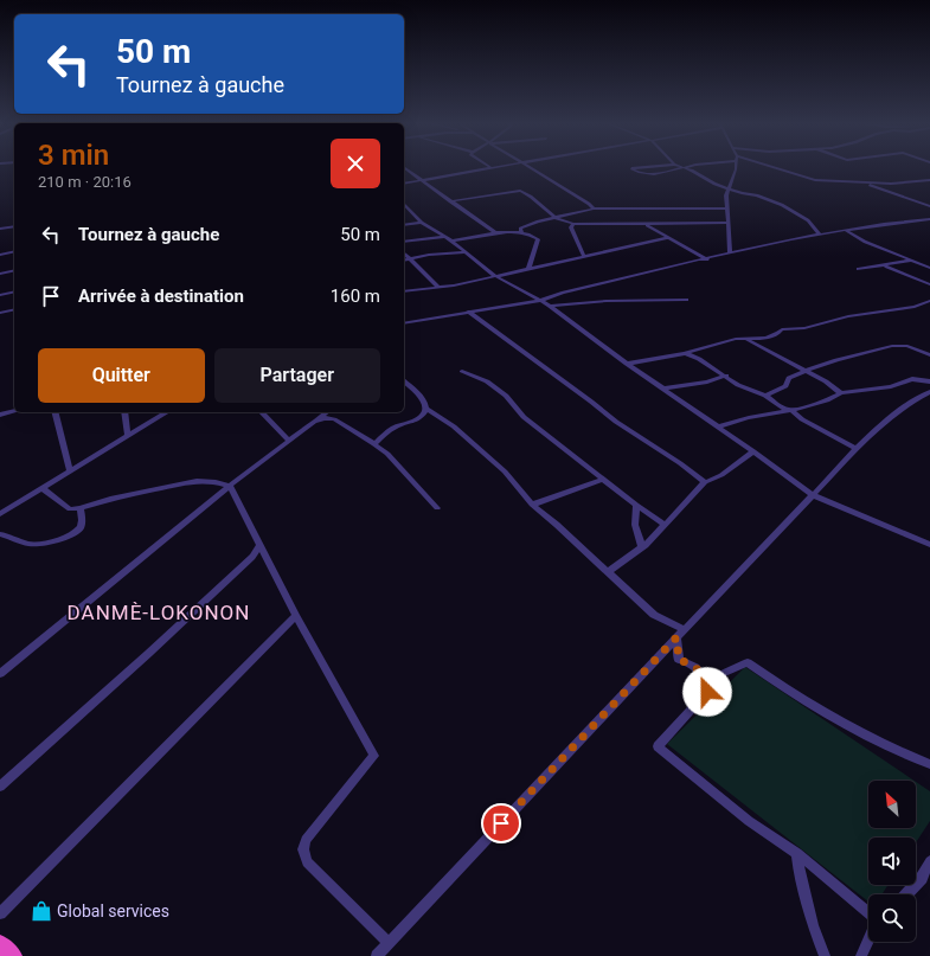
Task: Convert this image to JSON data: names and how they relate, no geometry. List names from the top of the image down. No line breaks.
{"districts":["DANMÈ-LOKONON"],"places":{"shop":["Global services"]},"north":"top left","page":{"turn":["50 m","Tournez à gauche"],"heading":["3 min","210 m · 20:16"],"list":[{"name":"Tournez à gauche","value":"50 m"},{"name":"Arrivée à destination","value":"160 m"}],"buttons":["Quitter","Partager"]}}
